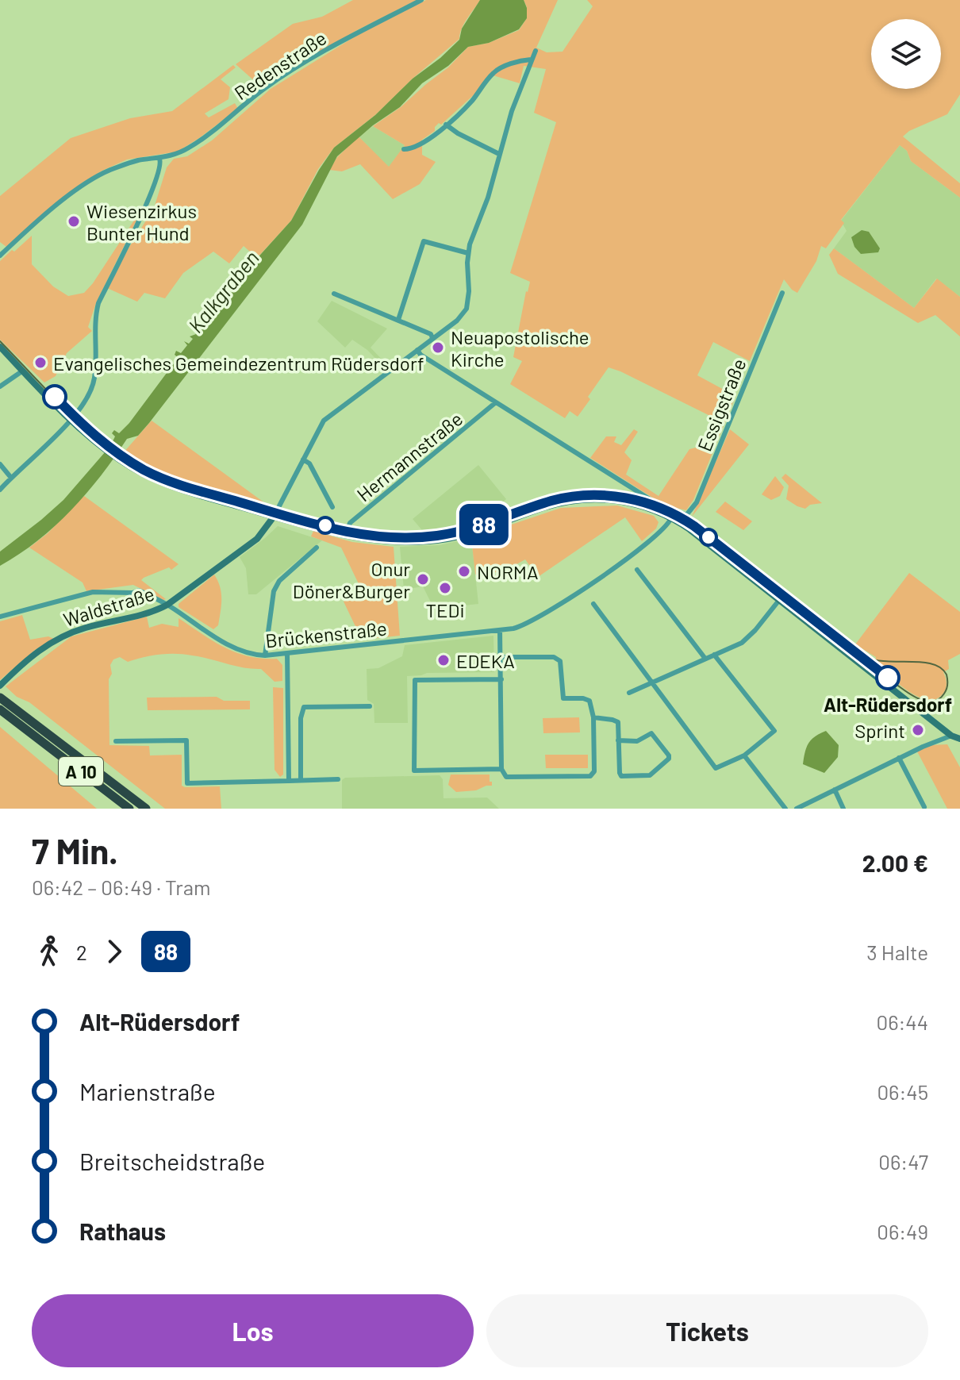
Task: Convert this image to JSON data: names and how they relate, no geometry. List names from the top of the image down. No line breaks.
{"streets":{"highway":["A 10"],"street":["Redenstraße","Essigstraße","Hermannstraße","Waldstraße","Brückenstraße"]},"crossings":[["Waldstraße","Brückenstraße"]],"water":["Kalkgraben"],"places":["Wiesenzirkus Bunter Hund","Neuapostolische Kirche","Evangelisches Gemeindezentrum Rüdersdorf","NORMA","Onur Döner&Burger","TEDi","EDEKA","Alt-Rüdersdorf","Sprint"],"lines":["tram line 88"],"page":{"on_map":"88","heading":["7 Min.","06:42 – 06:49 · Tram","2.00 €"],"legs":["2","88","3 Halte"],"list":[{"name":"Alt-Rüdersdorf","value":"06:44"},{"name":"Marienstraße","value":"06:45"},{"name":"Breitscheidstraße","value":"06:47"},{"name":"Rathaus","value":"06:49"}],"buttons":["Los","Tickets"]}}
